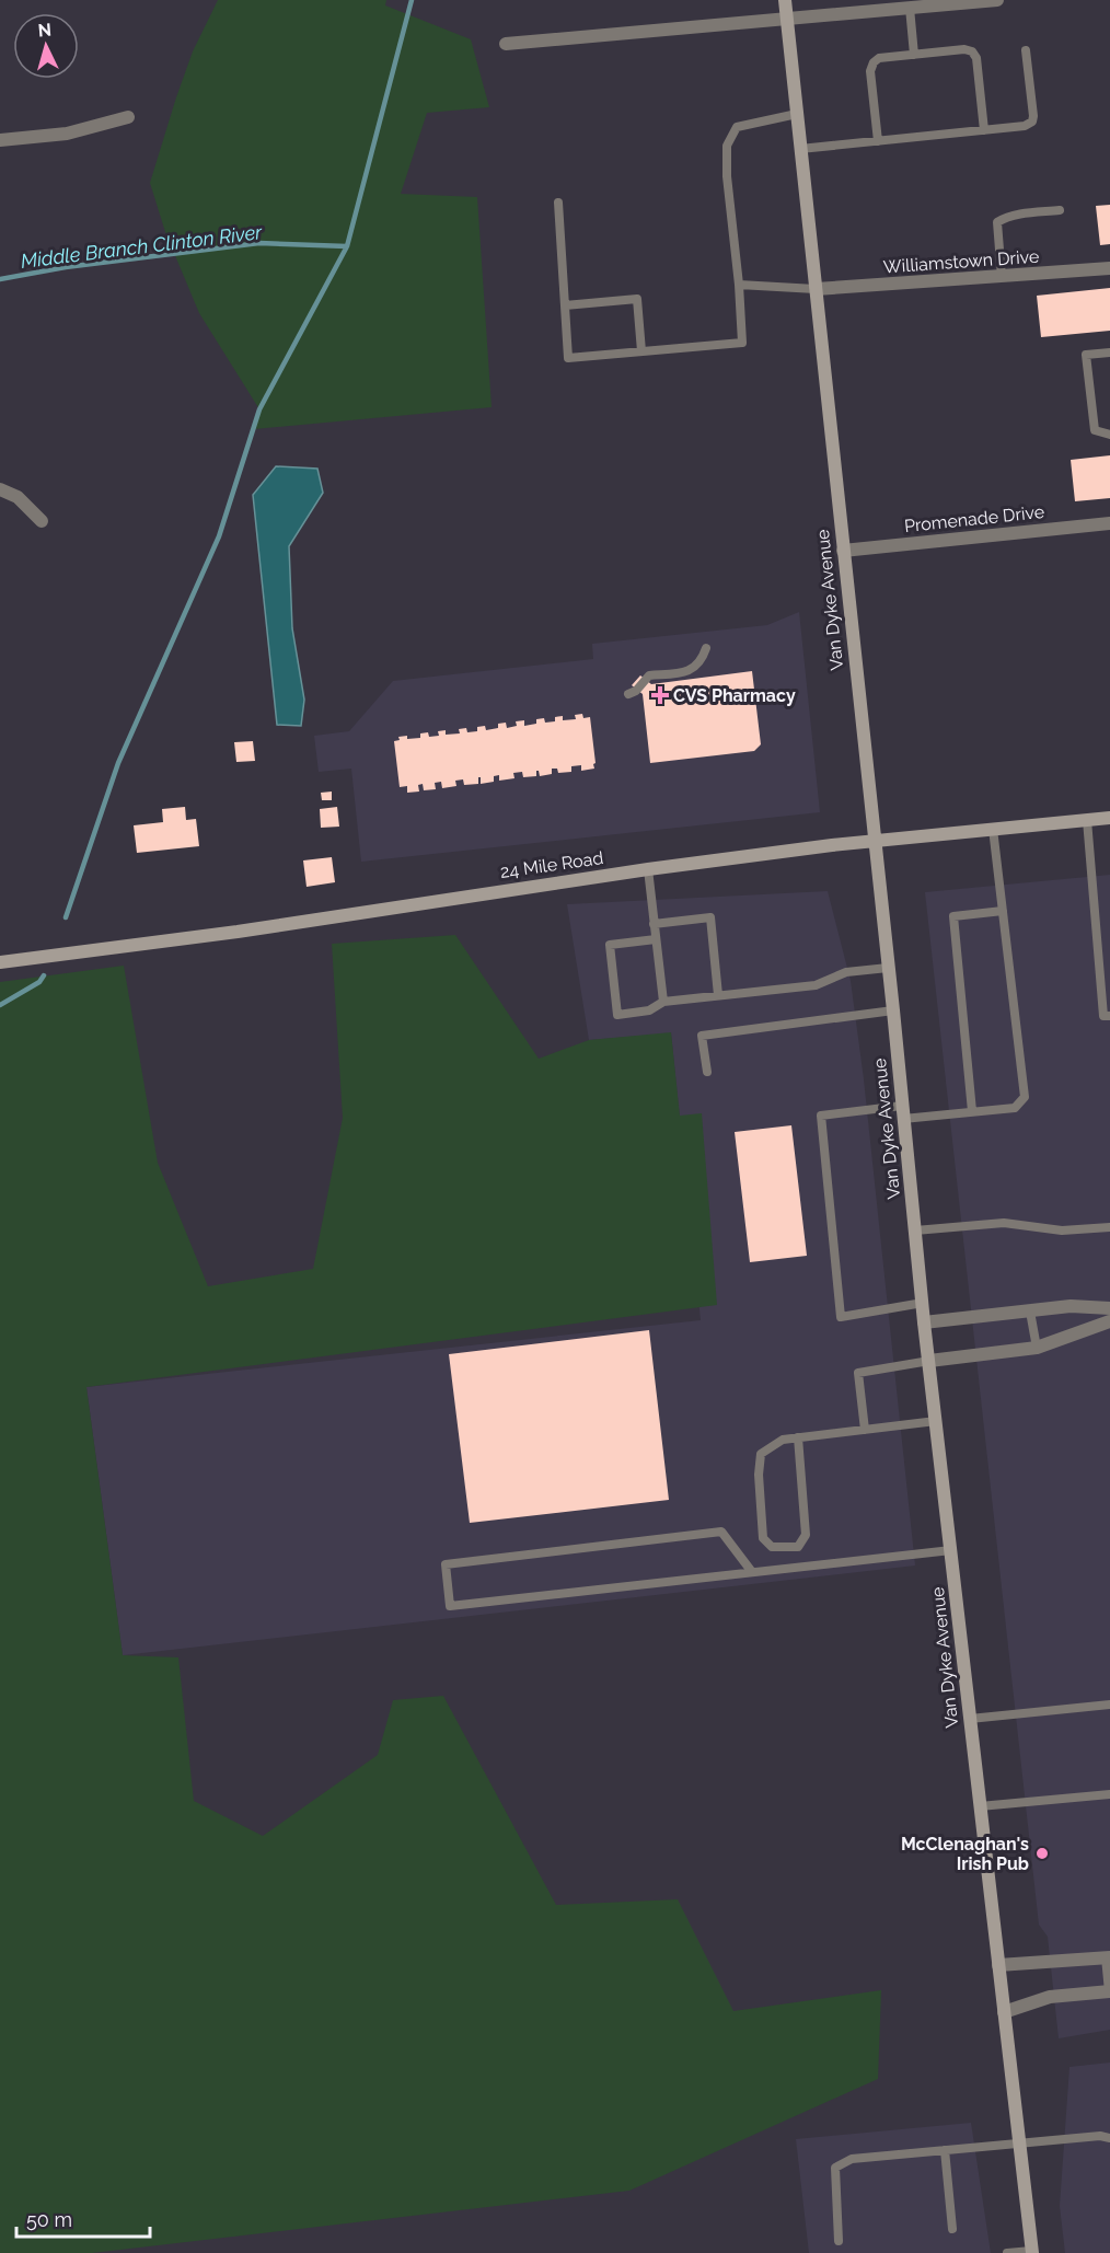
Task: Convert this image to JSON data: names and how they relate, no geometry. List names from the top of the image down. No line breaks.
{"streets":{"main road":["Van Dyke Avenue","24 Mile Road"],"street":["Williamstown Drive","Promenade Drive"]},"crossings":[["Williamstown Drive","Van Dyke Avenue"],["Promenade Drive","Van Dyke Avenue"],["Van Dyke Avenue","24 Mile Road"]],"water":["Middle Branch Clinton River"],"places":{"health":["CVS Pharmacy"],"other":["McClenaghan's Irish Pub"]},"scale_bar":"50 m","north":"top"}
